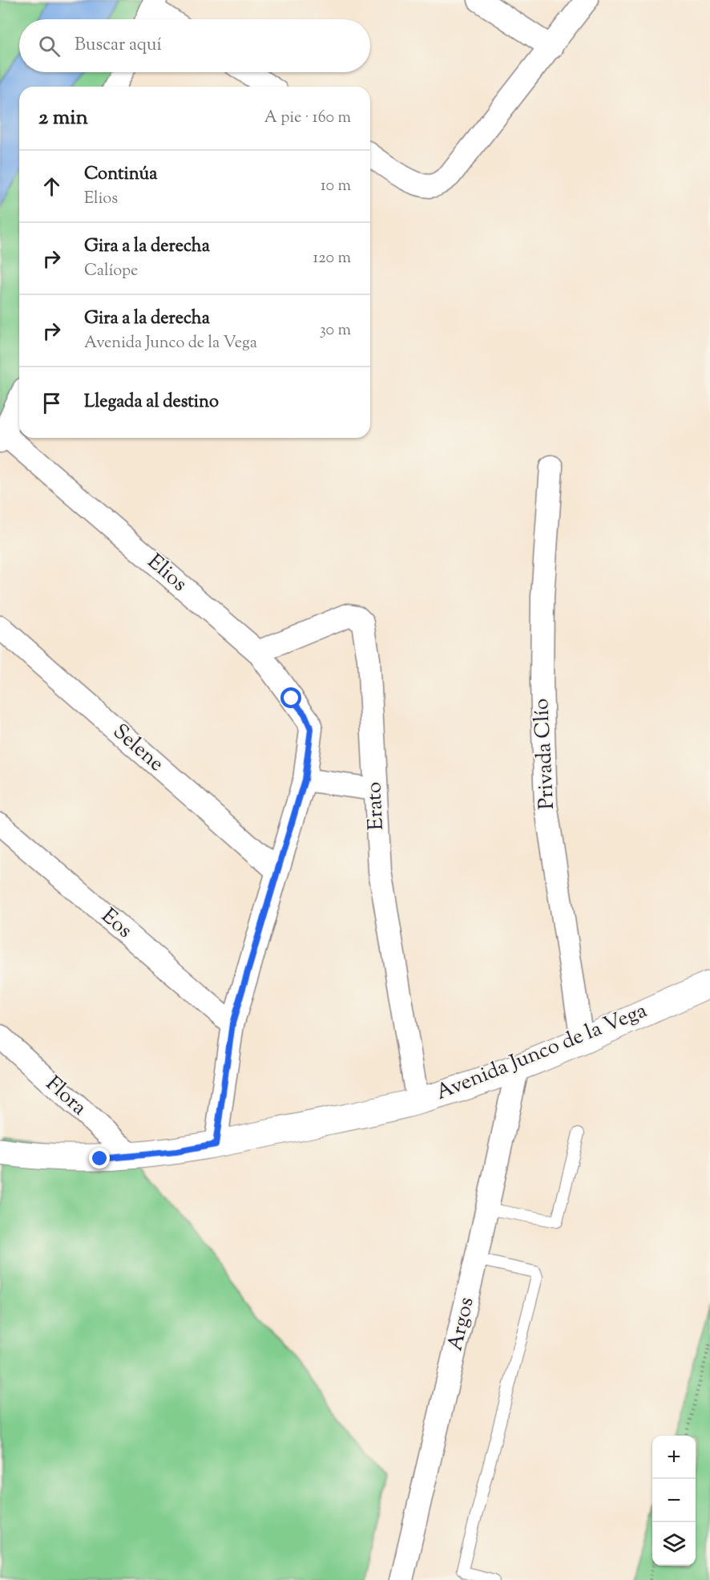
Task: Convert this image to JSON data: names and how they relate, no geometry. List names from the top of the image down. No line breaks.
{"streets":{"street":["Elios","Selene","Privada Clío","Erato","Eos","Avenida Junco de la Vega","Flora","Argos"]},"crossings":[["Elios","Erato"],["Privada Clío","Avenida Junco de la Vega"],["Erato","Avenida Junco de la Vega"],["Avenida Junco de la Vega","Flora"],["Avenida Junco de la Vega","Argos"]],"page":{"search":"Buscar aquí","heading":["2 min","A pie · 160 m"],"list":[["Continúa","Elios","10 m"],["Gira a la derecha","Calíope","120 m"],["Gira a la derecha","Avenida Junco de la Vega","30 m"],"Llegada al destino"],"map_buttons":["+","−"]}}
